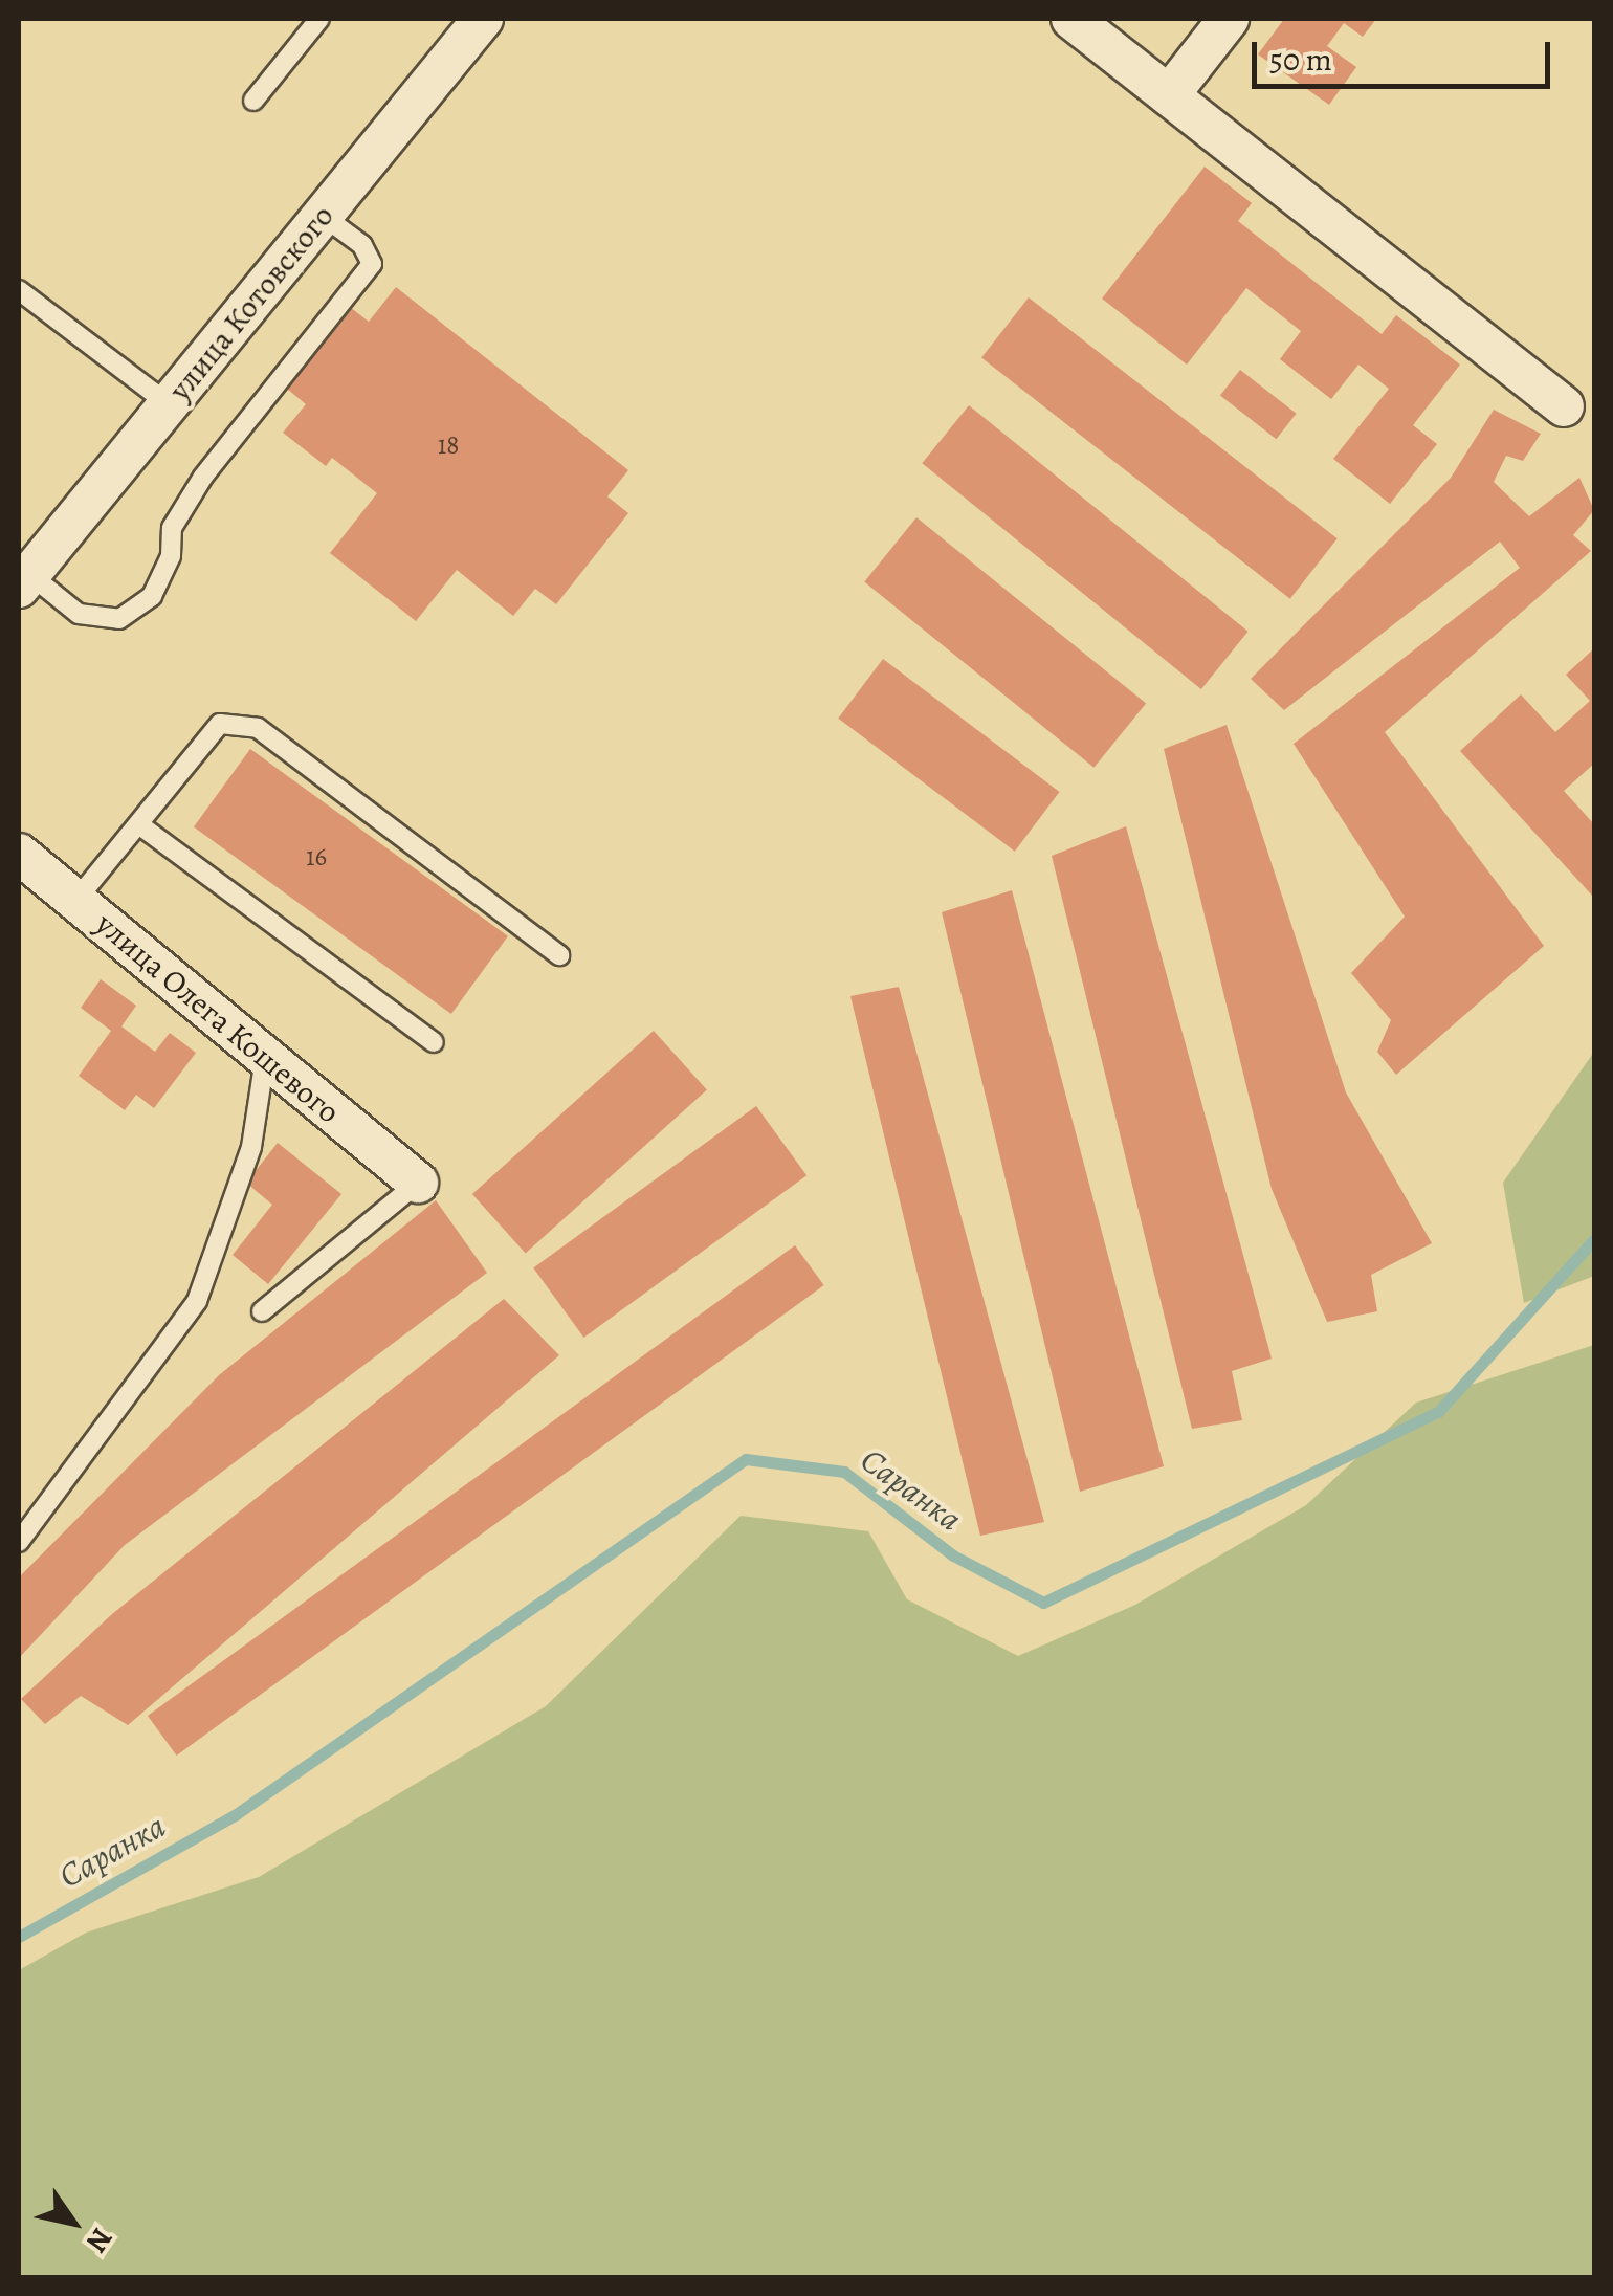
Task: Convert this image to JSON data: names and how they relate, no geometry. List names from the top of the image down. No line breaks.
{"streets":{"street":["улица Котовского","улица Олега Кошевого"]},"water":["Саранка"],"house_numbers":["18","16"],"scale_bar":"50 m","north":"bottom right"}
